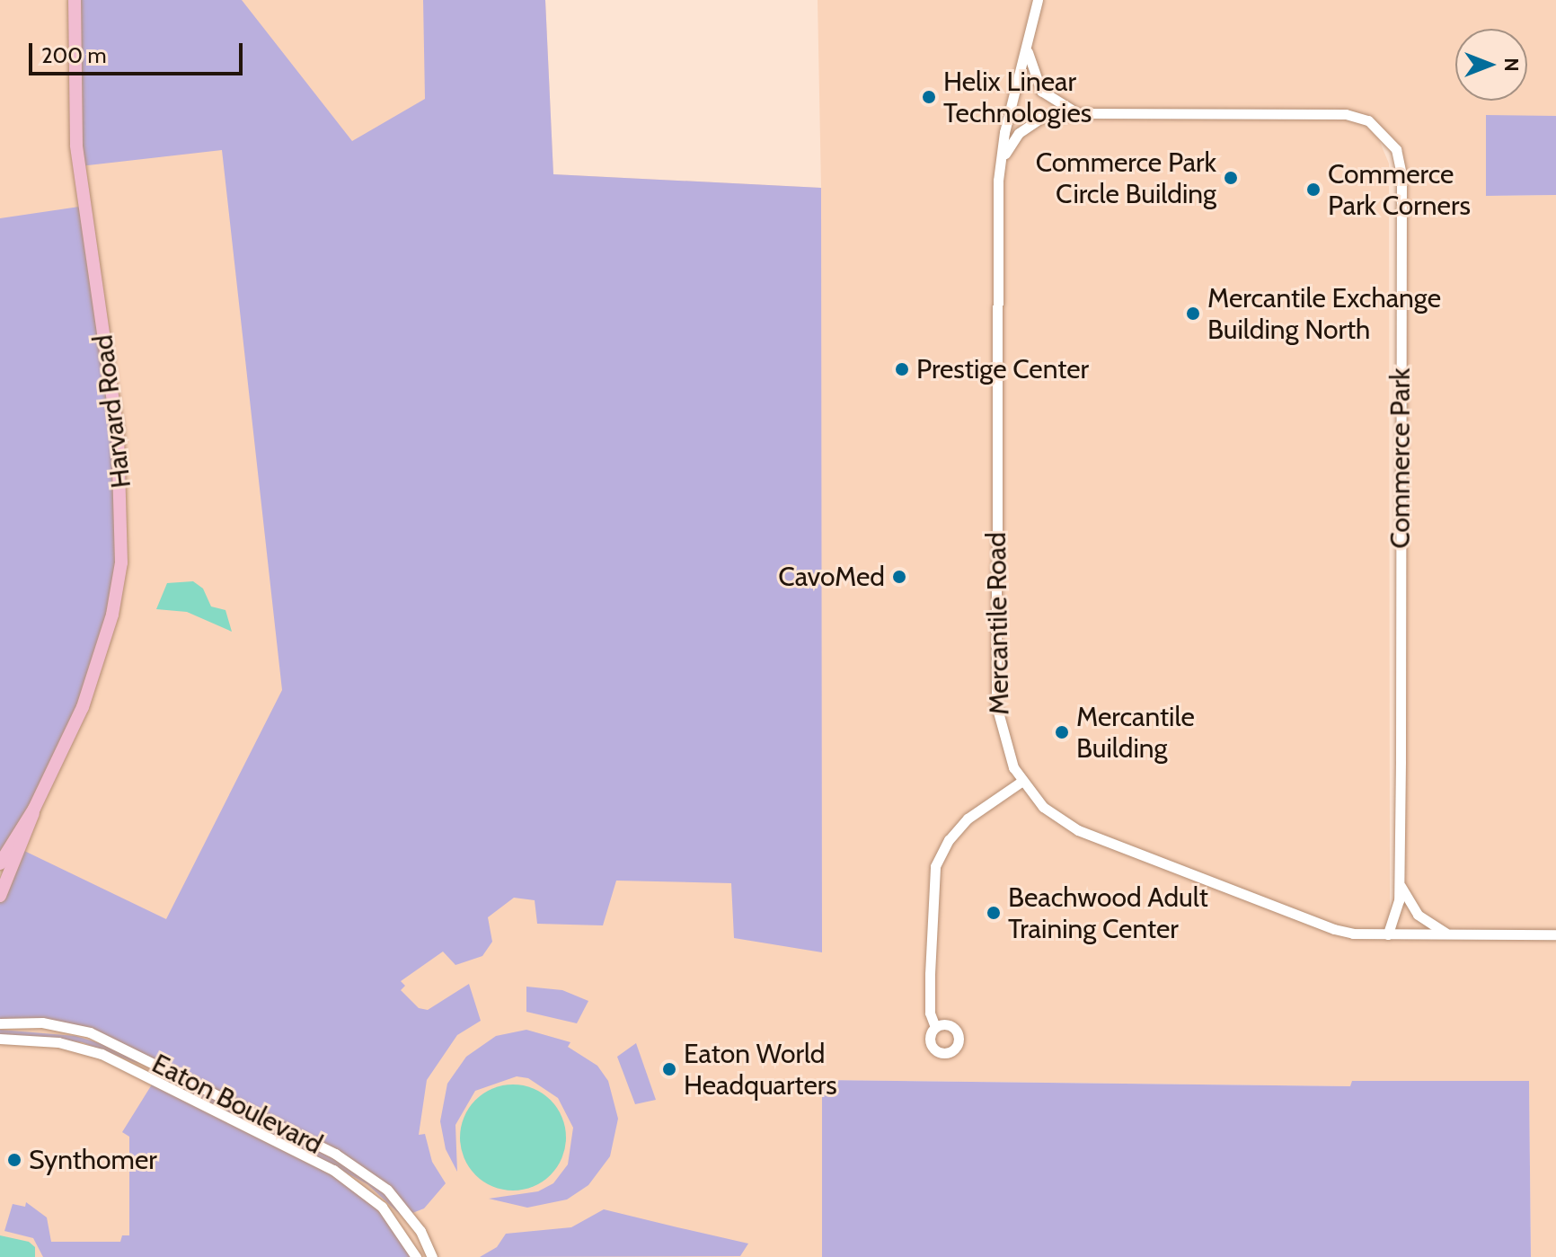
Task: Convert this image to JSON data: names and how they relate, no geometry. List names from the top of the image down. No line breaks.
{"streets":{"main road":["Harvard Road"],"street":["Commerce Park","Mercantile Road","Eaton Boulevard"]},"crossings":[["Commerce Park","Mercantile Road"]],"places":["Helix Linear Technologies","Commerce Park Circle Building","Commerce Park Corners","Mercantile Exchange Building North","Prestige Center","CavoMed","Mercantile Building","Beachwood Adult Training Center","Eaton World Headquarters","Synthomer"],"scale_bar":"200 m","north":"right"}
